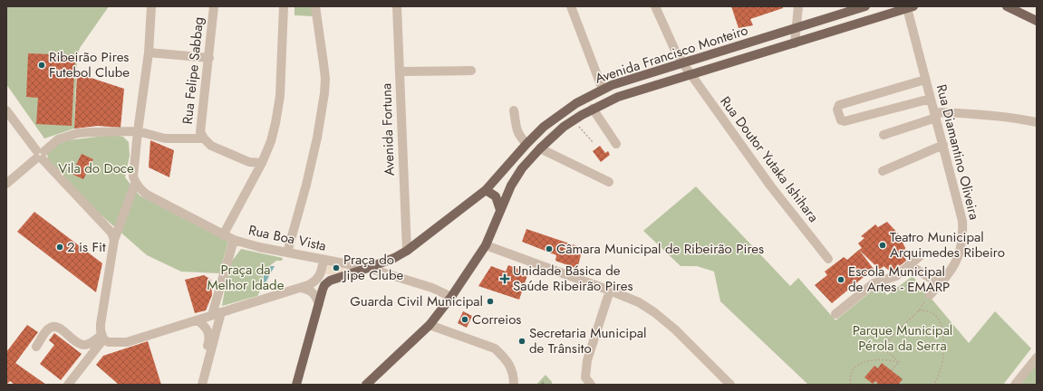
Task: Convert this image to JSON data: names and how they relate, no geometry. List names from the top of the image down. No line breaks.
{"streets":{"main road":["Avenida Francisco Monteiro"],"street":["Rua Felipe Sabbag","Avenida Fortuna","Rua Diamantino Oliveira","Rua Doutor Yutaka Ishihara","Rua Boa Vista"]},"crossings":[["Avenida Francisco Monteiro","Avenida Fortuna"],["Avenida Francisco Monteiro","Rua Diamantino Oliveira"],["Avenida Francisco Monteiro","Rua Doutor Yutaka Ishihara"],["Avenida Francisco Monteiro","Rua Boa Vista"]],"parks":["Vila do Doce","Praça da Melhor Idade","Parque Municipal Pérola da Serra"],"places":{"other":["Ribeirão Pires Futebol Clube","Teatro Municipal Arquimedes Ribeiro","2 is Fit","Câmara Municipal de Ribeirão Pires","Praça do Jipe Clube","Escola Municipal de Artes - EMARP","Guarda Civil Municipal","Correios","Secretaria Municipal de Trânsito"],"health":["Unidade Básica de Saúde Ribeirão Pires"]}}
